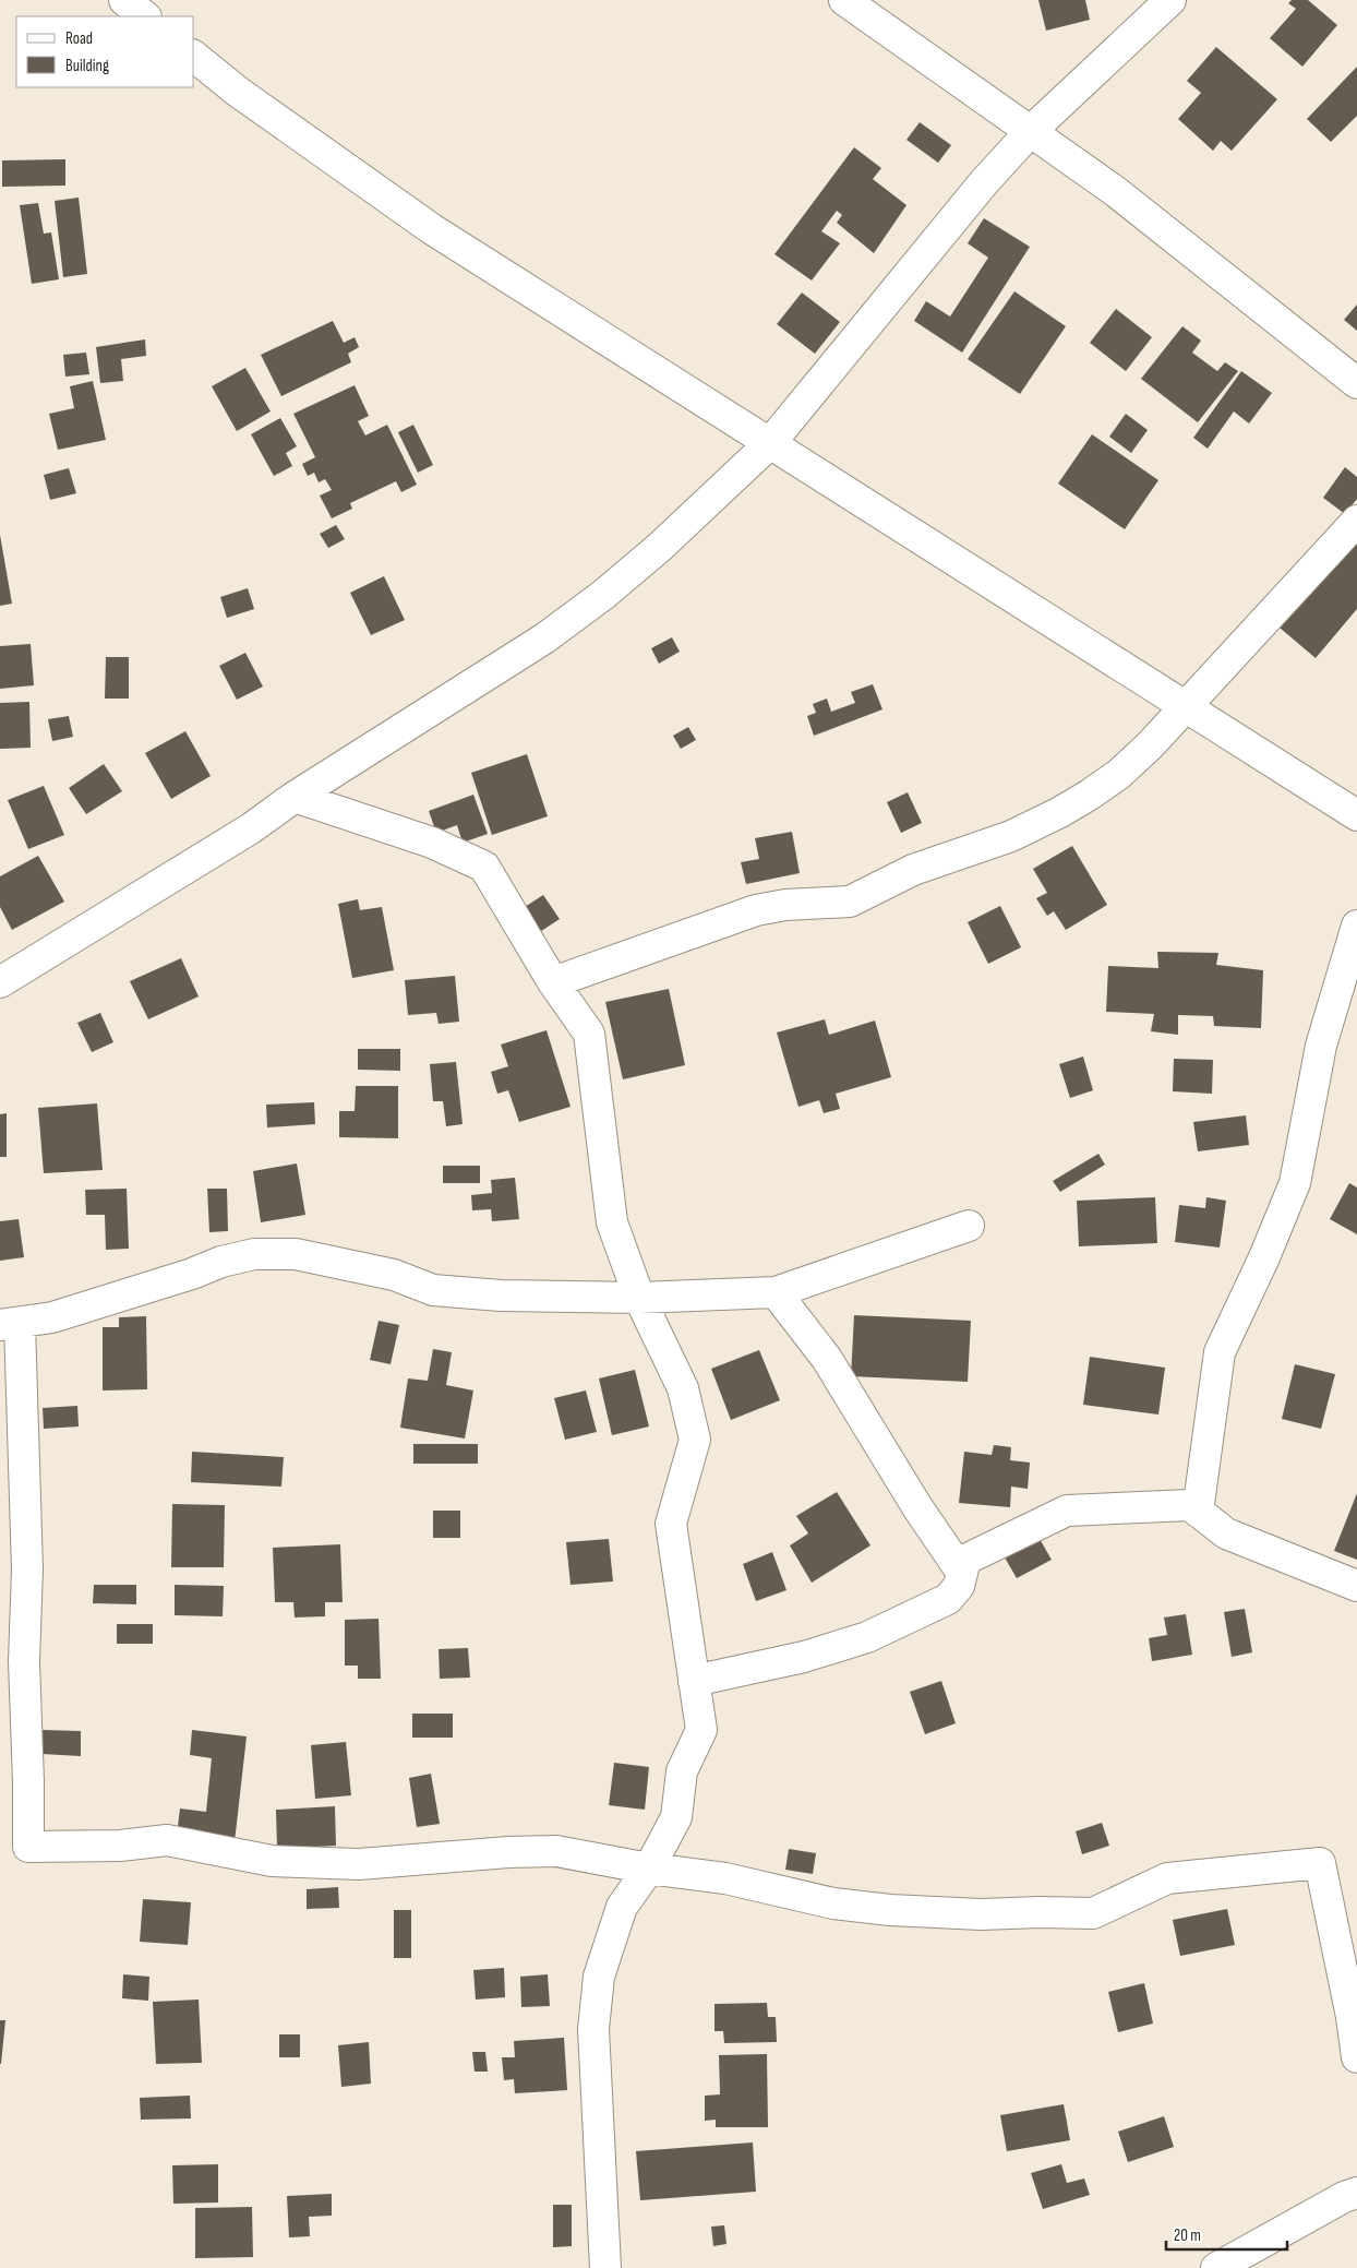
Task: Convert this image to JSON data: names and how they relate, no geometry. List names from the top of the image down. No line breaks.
{"legend":["Road","Building"],"scale_bar":"20 m"}
